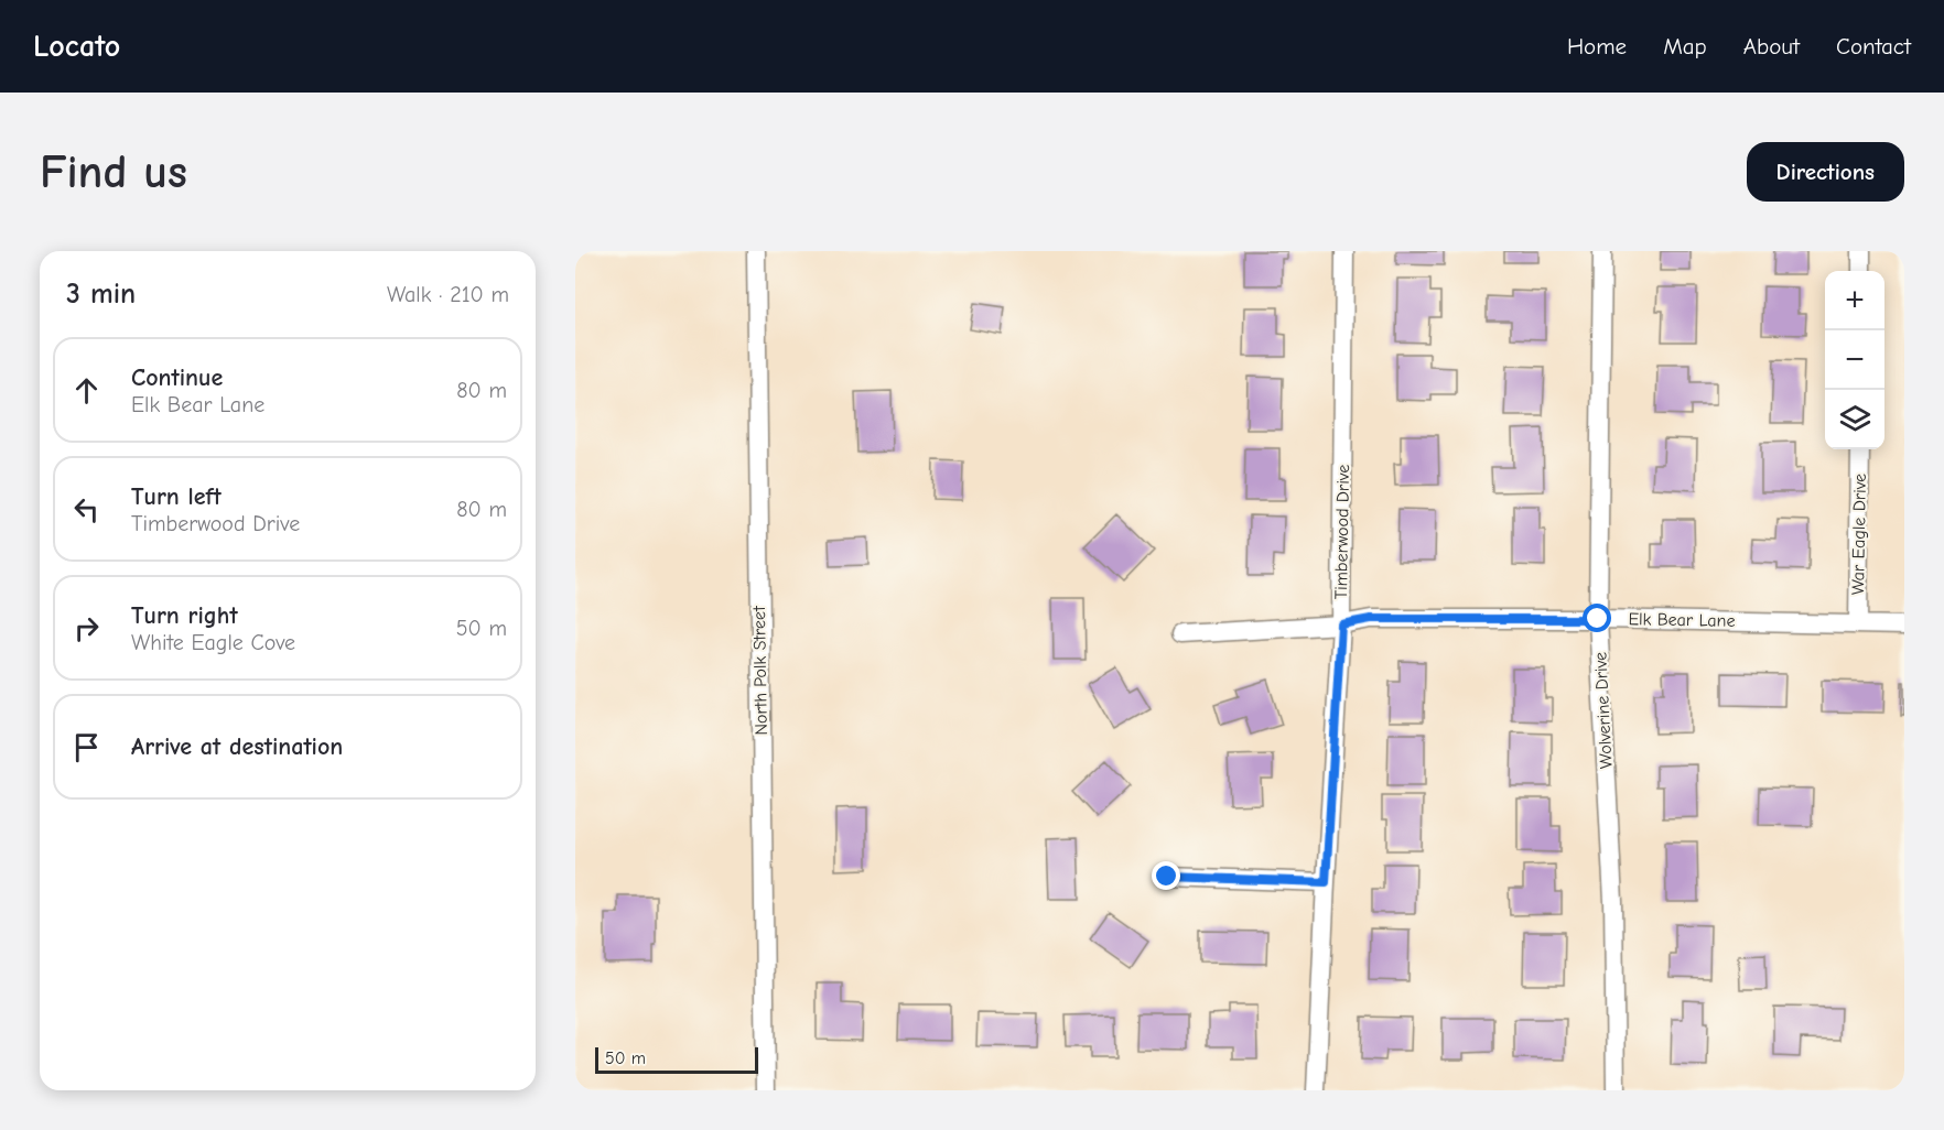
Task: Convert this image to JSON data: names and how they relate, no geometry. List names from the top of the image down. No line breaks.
{"streets":{"street":["Timberwood Drive","War Eagle Drive","Elk Bear Lane","North Polk Street","Wolverine Drive"]},"crossings":[["Timberwood Drive","Elk Bear Lane"],["War Eagle Drive","Elk Bear Lane"],["Elk Bear Lane","Wolverine Drive"]],"scale_bar":"50 m","page":{"header":"Locato","nav":["Home","Map","About","Contact"],"buttons":"Directions","title":"Find us","heading":["3 min","Walk · 210 m"],"map_buttons":["+","−"],"list":[["Continue","Elk Bear Lane","80 m"],["Turn left","Timberwood Drive","80 m"],["Turn right","White Eagle Cove","50 m"],"Arrive at destination"],"scale":"50 m"}}
